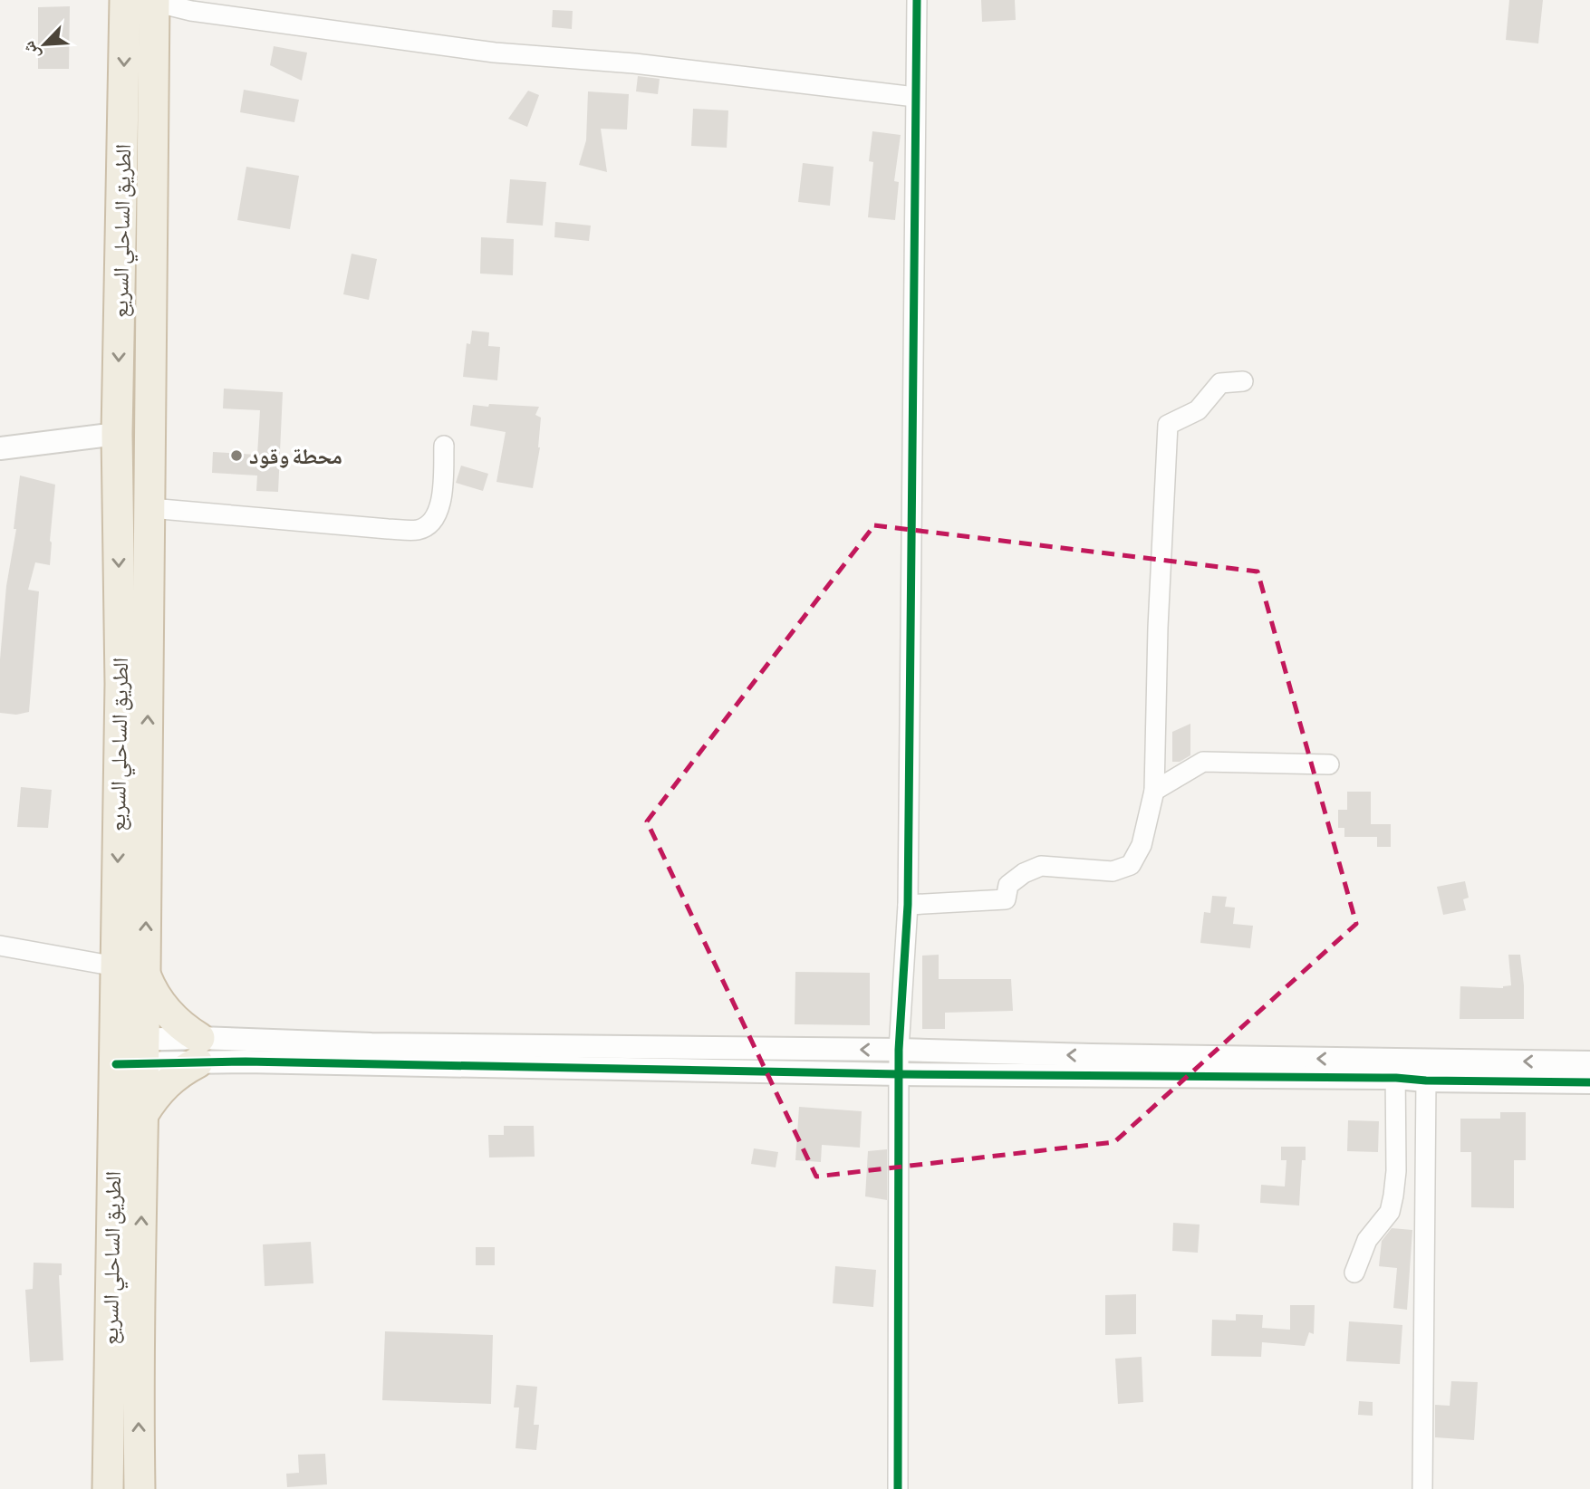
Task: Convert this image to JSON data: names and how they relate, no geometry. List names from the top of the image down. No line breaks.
{"streets":{"highway":["الطريق الساحلي السريع"]},"places":["محطة وقود"],"north":"bottom left"}
